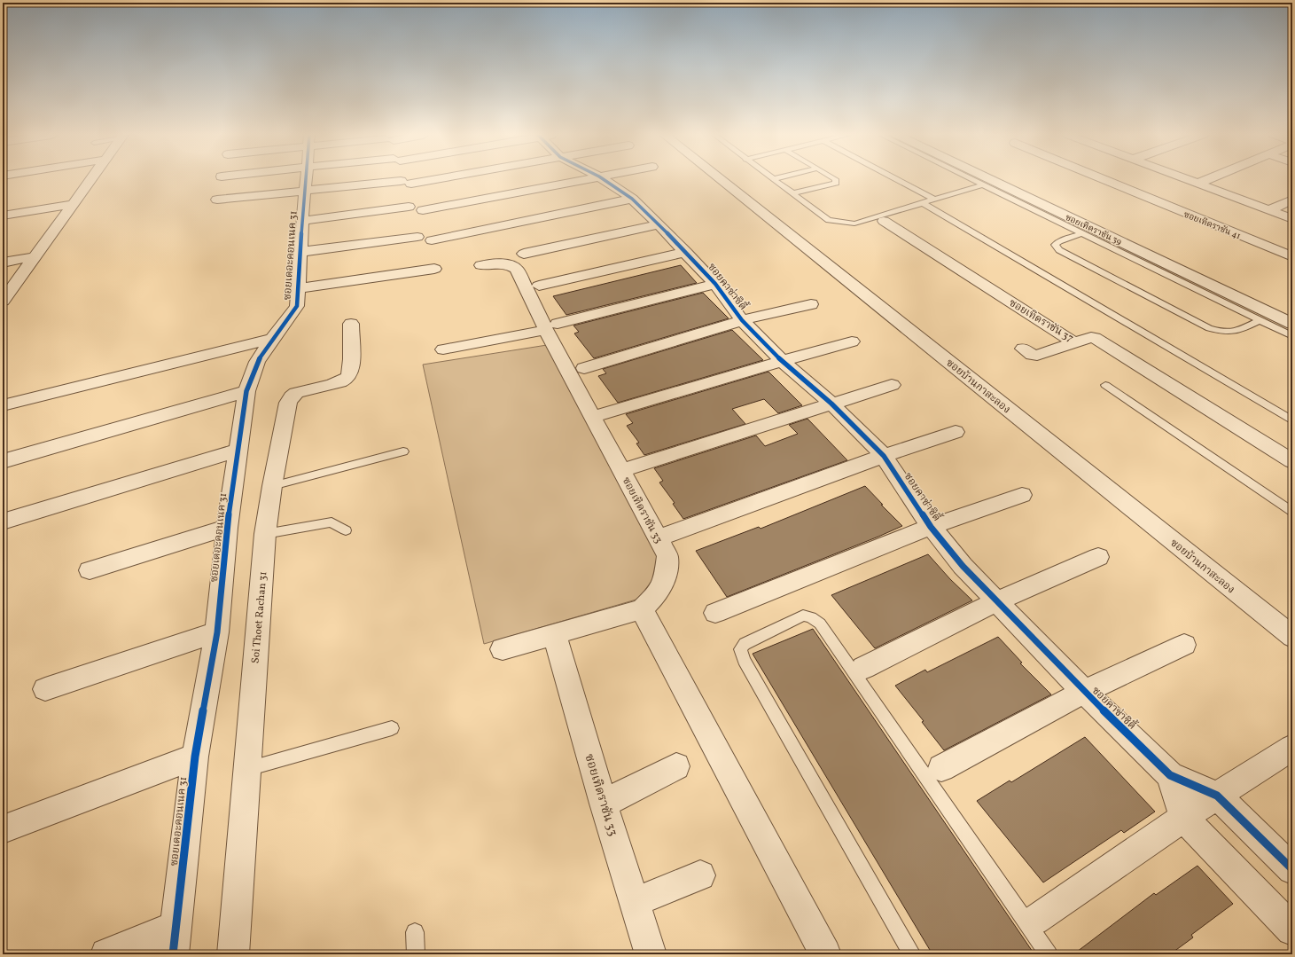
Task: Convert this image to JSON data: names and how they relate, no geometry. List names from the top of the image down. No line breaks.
{"streets":{"street":["ซอยเทิดราชัน 41","ซอยเทิดราชัน 39","ซอยเดอะคอนเนค 31","ซอยคาซ่าซิตี้","ซอยเทิดราชัน 37","ซอยบ้านกาสะลอง","ซอยเทิดราชัน 33","Soi Thoet Rachan 31"]}}
